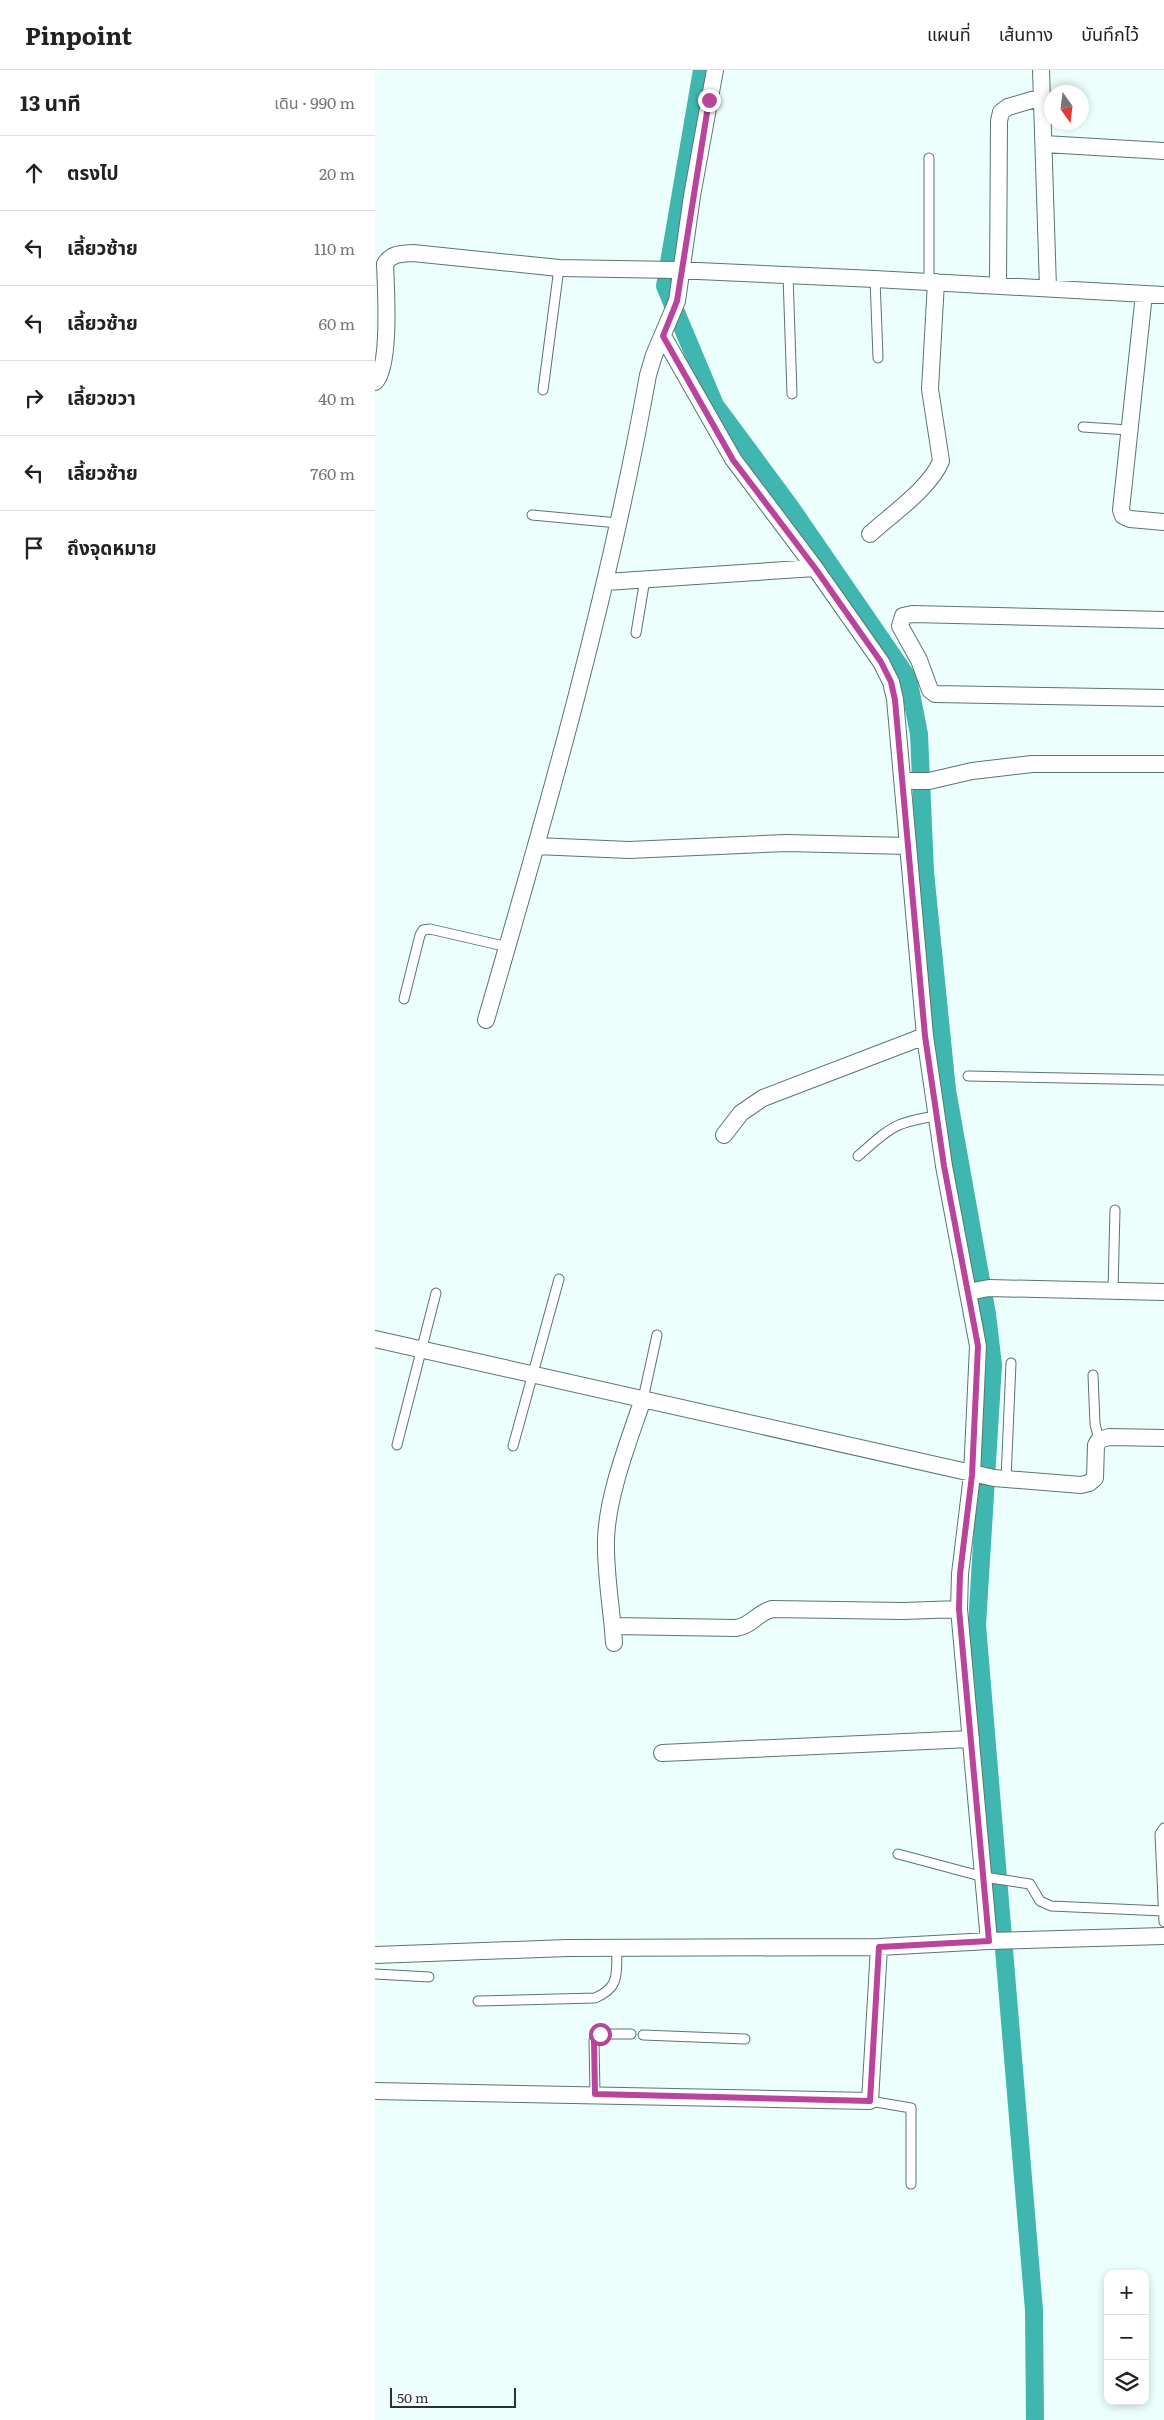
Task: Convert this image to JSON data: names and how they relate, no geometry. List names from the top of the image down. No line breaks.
{"scale_bar":"50 m","north":"bottom","page":{"header":"Pinpoint","nav":["แผนที่","เส้นทาง","บันทึกไว้"],"heading":["13 นาที","เดิน · 990 m"],"list":[["ตรงไป","20 m"],["เลี้ยวซ้าย","110 m"],["เลี้ยวซ้าย","60 m"],["เลี้ยวขวา","40 m"],["เลี้ยวซ้าย","760 m"],"ถึงจุดหมาย"],"map_buttons":["+","−"],"scale":"50 m"}}
